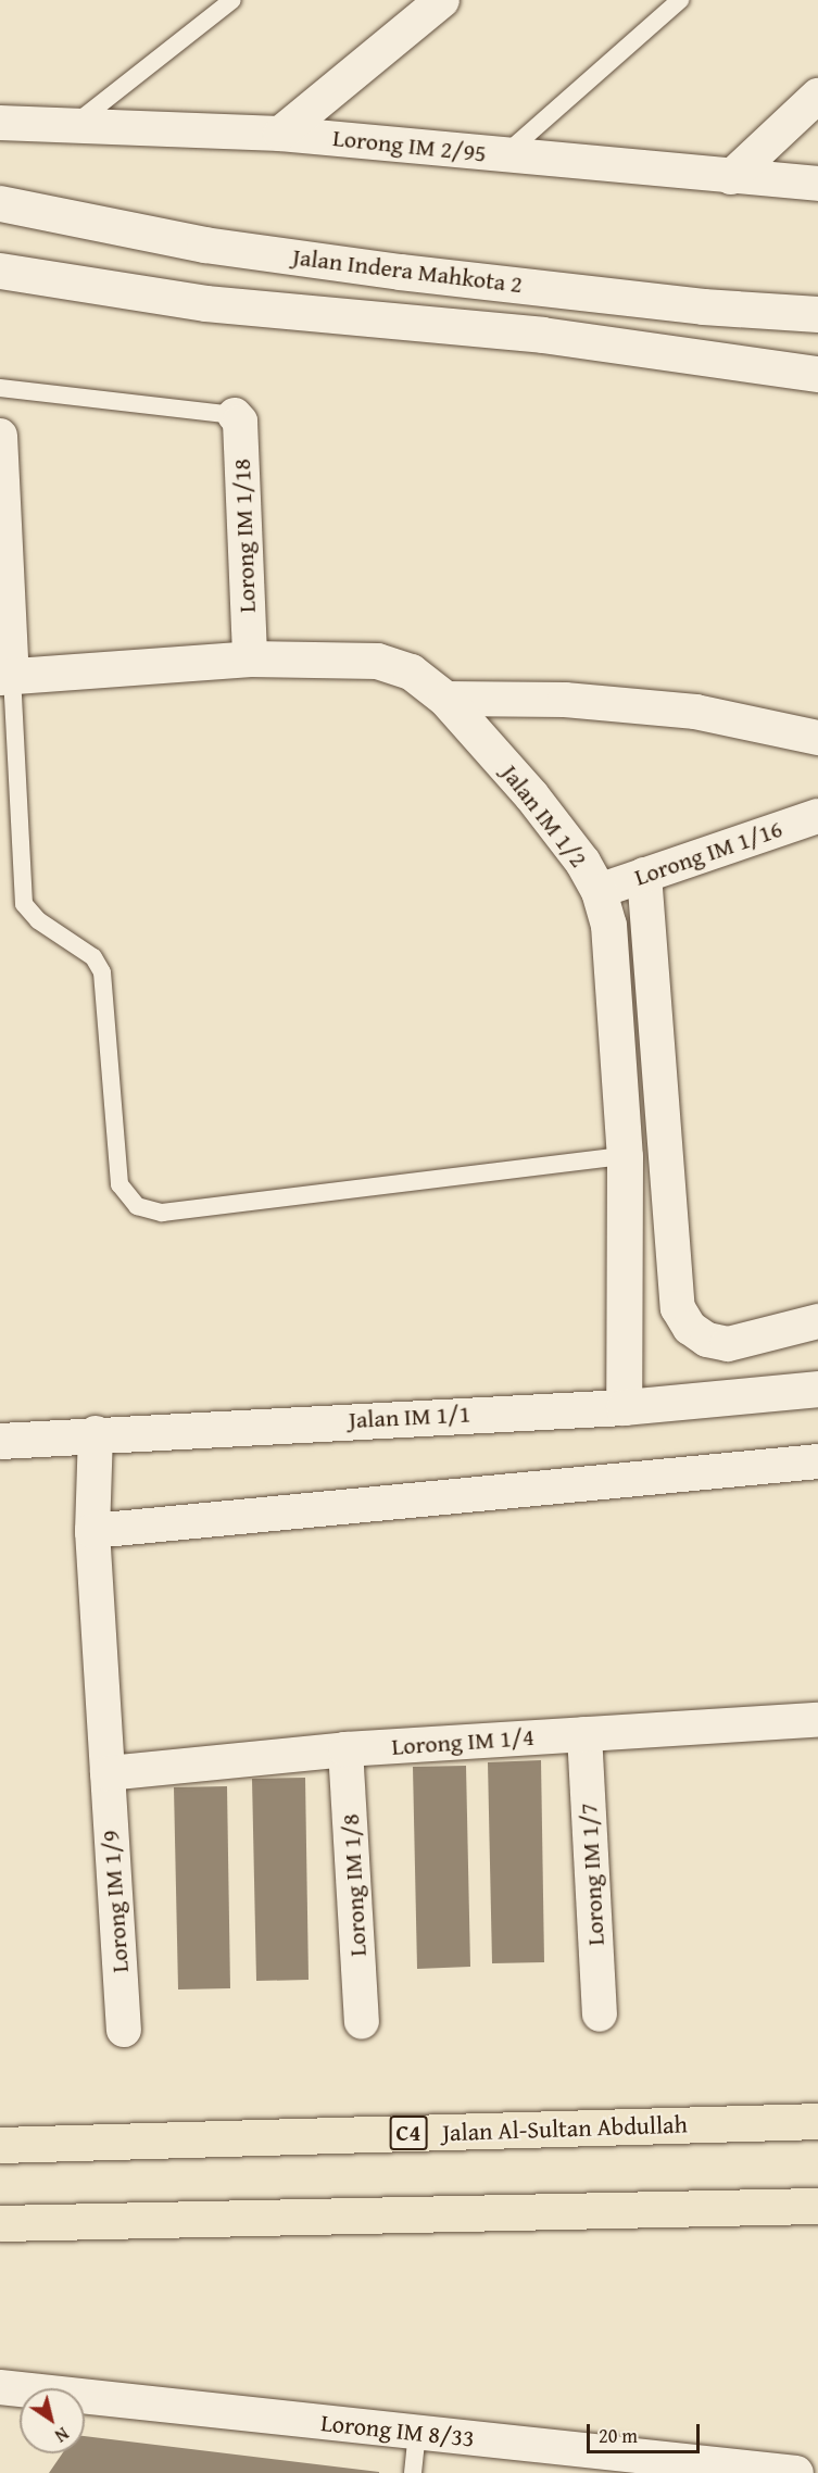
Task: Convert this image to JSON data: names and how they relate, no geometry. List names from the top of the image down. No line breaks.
{"streets":{"main road":["Jalan Al-Sultan Abdullah","C4"],"street":["Lorong IM 2/95","Jalan Indera Mahkota 2","Lorong IM 1/18","Jalan IM 1/2","Lorong IM 1/16","Jalan IM 1/1","Lorong IM 1/4","Lorong IM 1/7","Lorong IM 1/8","Lorong IM 1/9","Lorong IM 8/33"]},"crossings":[["Lorong IM 1/18","Jalan IM 1/2"],["Jalan IM 1/2","Lorong IM 1/16"],["Jalan IM 1/2","Jalan IM 1/1"],["Jalan IM 1/1","Lorong IM 1/9"],["Lorong IM 1/4","Lorong IM 1/7"],["Lorong IM 1/4","Lorong IM 1/8"],["Lorong IM 1/4","Lorong IM 1/9"]],"scale_bar":"20 m","north":"bottom right"}
